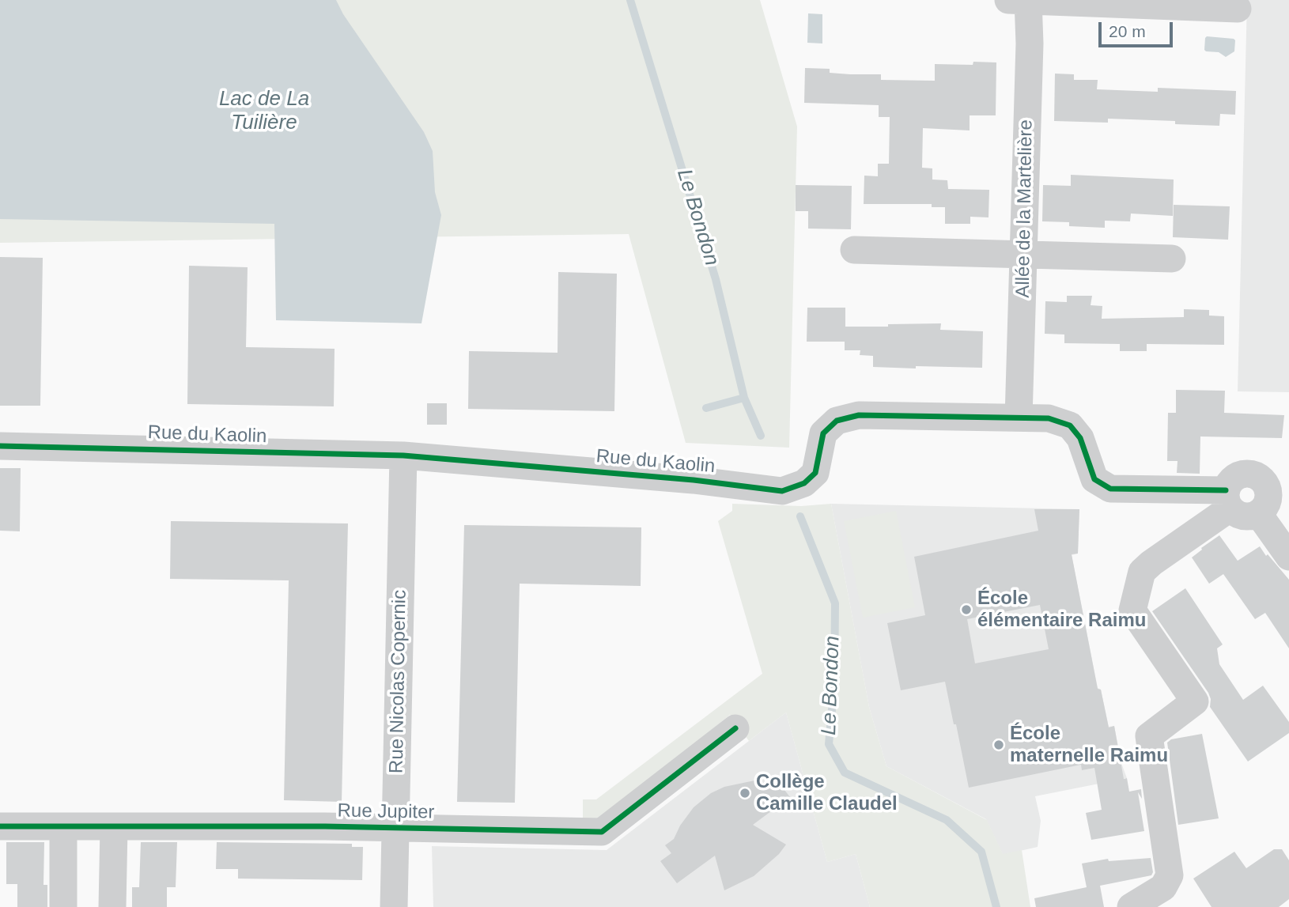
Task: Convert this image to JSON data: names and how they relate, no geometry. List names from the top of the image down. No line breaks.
{"streets":{"street":["Allée de la Martelière","Rue du Kaolin","Rue Nicolas Copernic","Rue Jupiter"]},"crossings":[["Allée de la Martelière","Rue du Kaolin"],["Rue du Kaolin","Rue Nicolas Copernic"],["Rue Nicolas Copernic","Rue Jupiter"]],"water":["Lac de La Tuilière","Le Bondon"],"places":["École élémentaire Raimu","École maternelle Raimu","Collège Camille Claudel"],"scale_bar":"20 m"}
